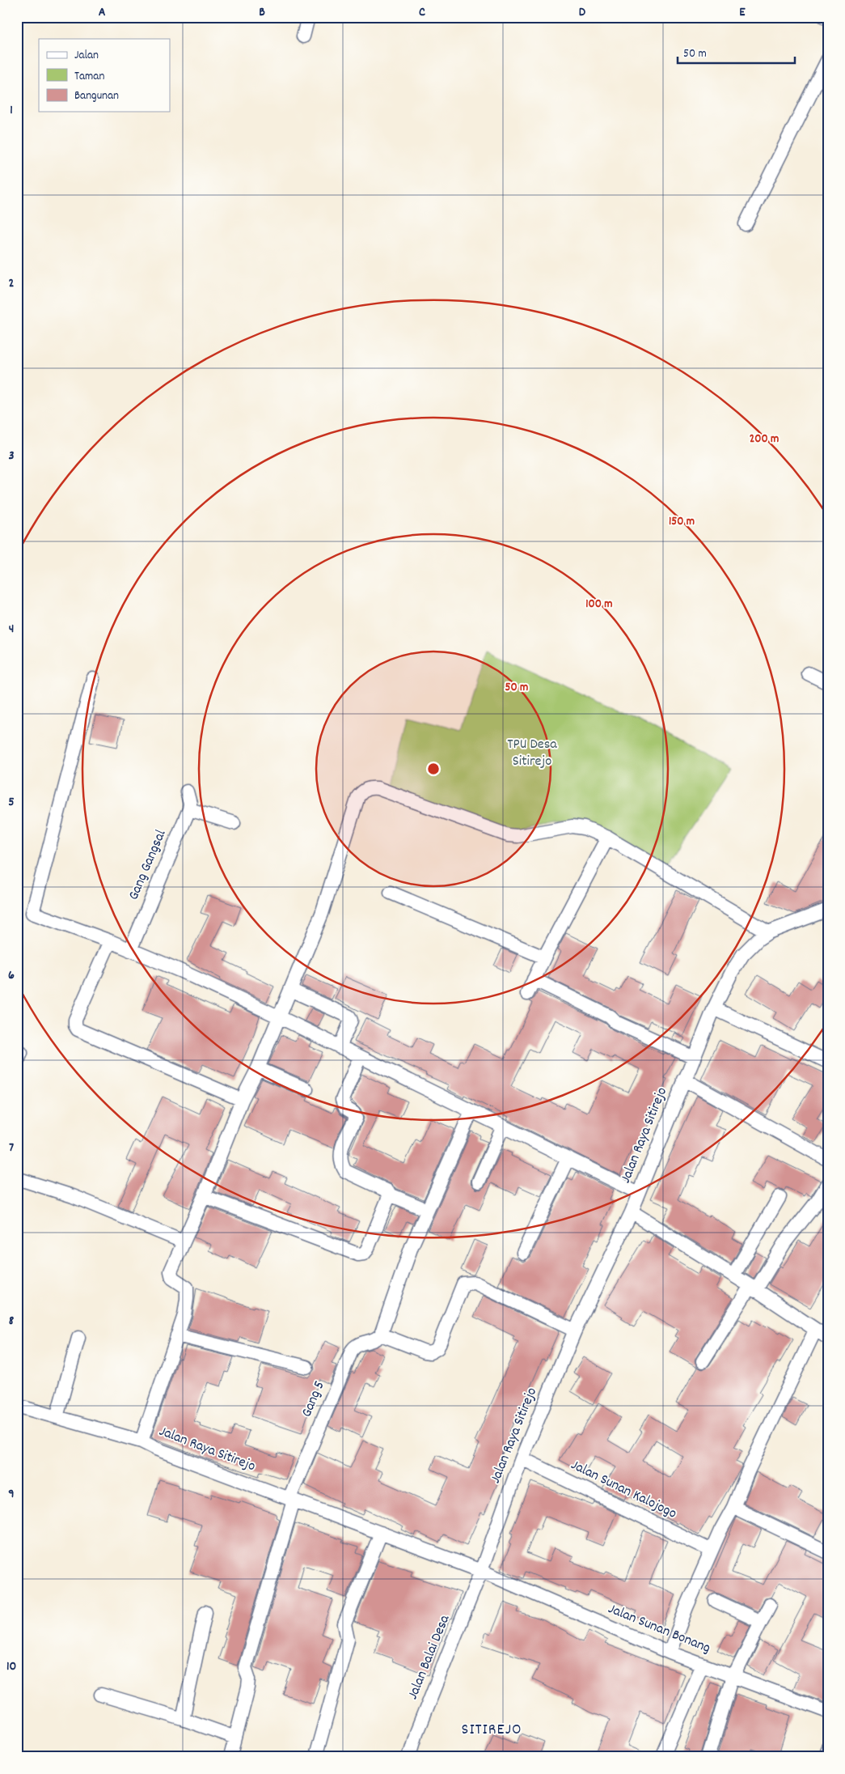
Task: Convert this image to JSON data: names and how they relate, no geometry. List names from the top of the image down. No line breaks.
{"streets":{"street":["Gang Gangsal","Jalan Raya Sitirejo","Gang 5","Jalan Sunan Kalojogo","Jalan Sunan Bonang","Jalan Balai Desa"]},"crossings":[["Jalan Raya Sitirejo","Gang 5"],["Jalan Raya Sitirejo","Jalan Sunan Kalojogo"],["Jalan Raya Sitirejo","Jalan Sunan Bonang"],["Jalan Raya Sitirejo","Jalan Balai Desa"],["Jalan Sunan Bonang","Jalan Balai Desa"]],"districts":["SITIREJO"],"parks":["TPU Desa Sitirejo"],"legend":["Jalan","Taman","Bangunan"],"scale_bar":"50 m","grid":{"columns":["A","B","C","D","E"],"rows":["1","2","3","4","5","6","7","8","9","10"]},"rings":["200 m","150 m","100 m","50 m"]}
